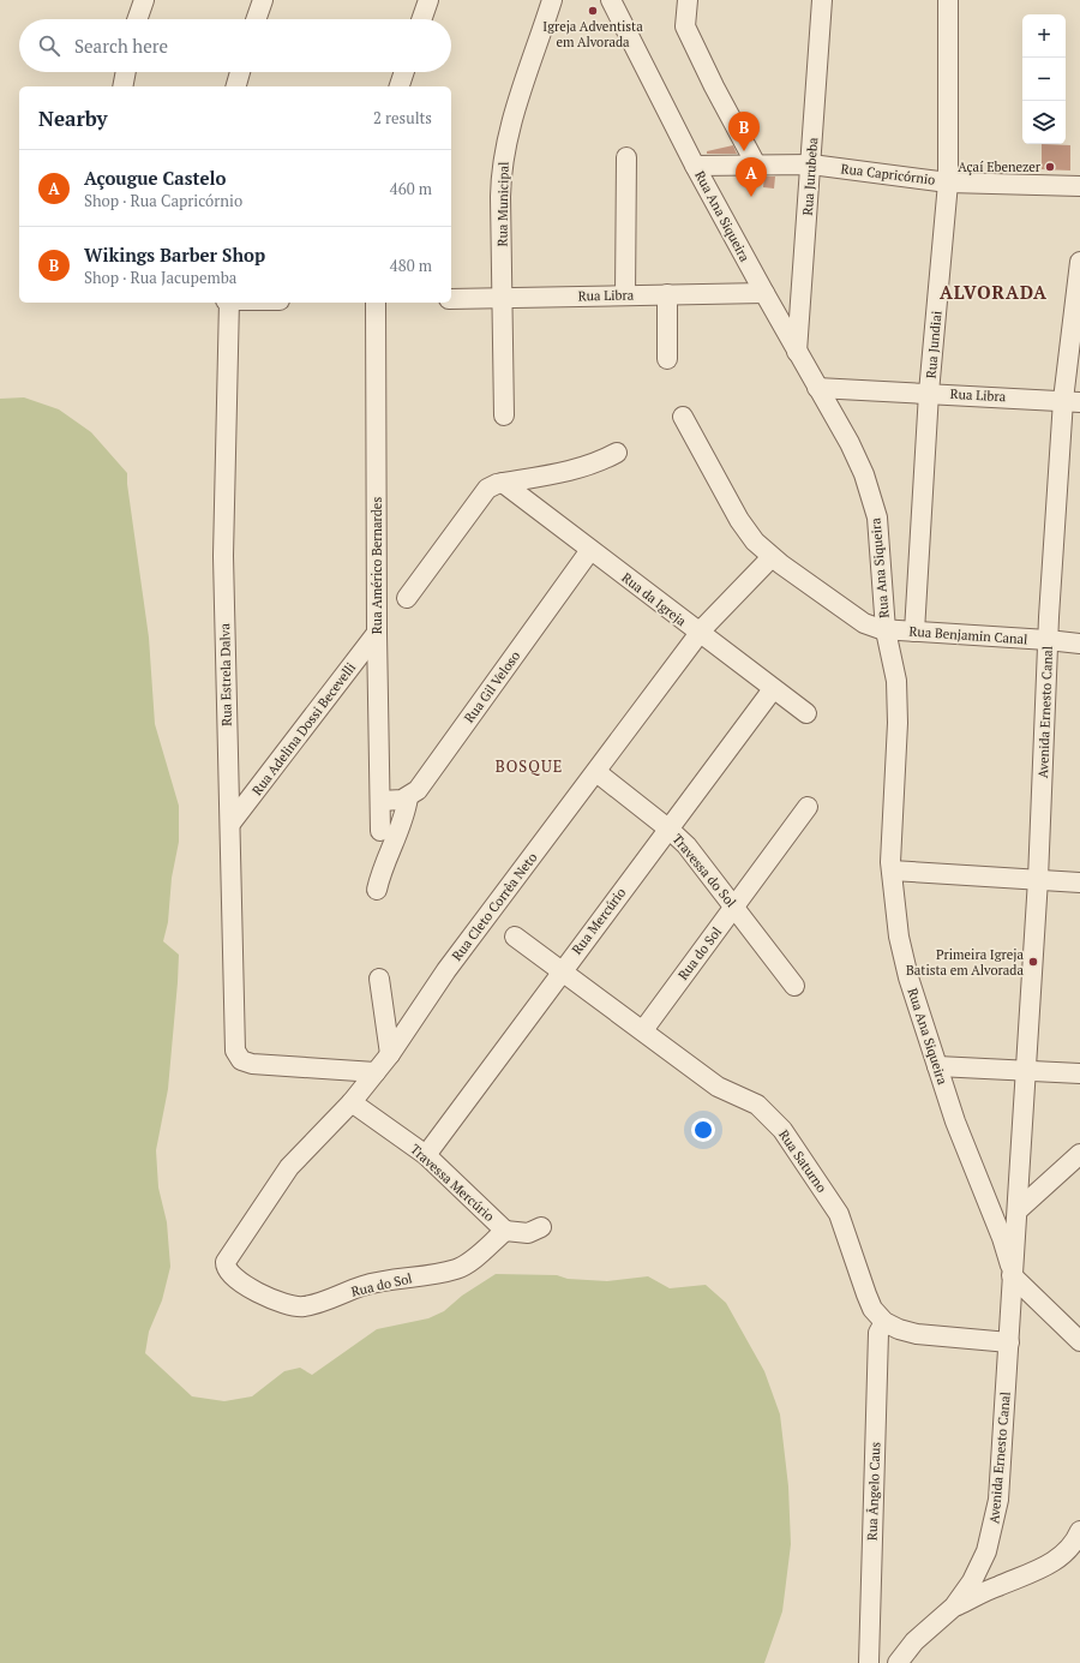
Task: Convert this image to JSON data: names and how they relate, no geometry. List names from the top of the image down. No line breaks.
{"streets":{"street":["Rua Capricórnio","Rua Jurubeba","Rua Municipal","Rua Ana Siqueira","Rua Libra","Rua Jundiai","Rua Américo Bernardes","Rua da Igreja","Rua Benjamin Canal","Rua Estrela Dalva","Rua Gil Veloso","Avenida Ernesto Canal","Rua Adelina Dossi Becevelli","Travessa do Sol","Rua Cleto Corrêa Neto","Rua Mercúrio","Rua do Sol","Rua Saturno","Travessa Mercúrio","Rua Ângelo Caus"]},"crossings":[["Rua Capricórnio","Rua Jurubeba"],["Rua Capricórnio","Rua Ana Siqueira"],["Rua Capricórnio","Rua Jundiai"],["Rua Jurubeba","Rua Ana Siqueira"],["Rua Municipal","Rua Libra"],["Rua Ana Siqueira","Rua Libra"],["Rua Ana Siqueira","Rua Benjamin Canal"],["Rua Ana Siqueira","Avenida Ernesto Canal"],["Rua Libra","Rua Jundiai"],["Rua Libra","Avenida Ernesto Canal"],["Rua Jundiai","Rua Benjamin Canal"],["Rua Américo Bernardes","Rua Adelina Dossi Becevelli"],["Rua da Igreja","Rua Gil Veloso"],["Rua da Igreja","Rua Cleto Corrêa Neto"],["Rua da Igreja","Rua Mercúrio"],["Rua Benjamin Canal","Avenida Ernesto Canal"],["Rua Benjamin Canal","Rua Cleto Corrêa Neto"],["Rua Estrela Dalva","Rua Adelina Dossi Becevelli"],["Rua Estrela Dalva","Rua Cleto Corrêa Neto"],["Travessa do Sol","Rua Cleto Corrêa Neto"],["Travessa do Sol","Rua Mercúrio"],["Travessa do Sol","Rua do Sol"],["Rua Cleto Corrêa Neto","Rua do Sol"],["Rua Cleto Corrêa Neto","Travessa Mercúrio"],["Rua Mercúrio","Rua Saturno"],["Rua Mercúrio","Travessa Mercúrio"],["Rua do Sol","Rua Saturno"],["Rua do Sol","Travessa Mercúrio"],["Rua Saturno","Rua Ângelo Caus"]],"districts":["ALVORADA","BOSQUE"],"places":["Igreja Adventista em Alvorada","Açaí Ebenezer","Primeira Igreja Batista em Alvorada"],"page":{"map_buttons":["+","−"],"search":"Search here","heading":["Nearby","2 results"],"pins":["B","A"],"list":[{"mark":"A","name":"Açougue Castelo","note":"Shop · Rua Capricórnio","value":"460 m"},{"mark":"B","name":"Wikings Barber Shop","note":"Shop · Rua Jacupemba","value":"480 m"}]}}
